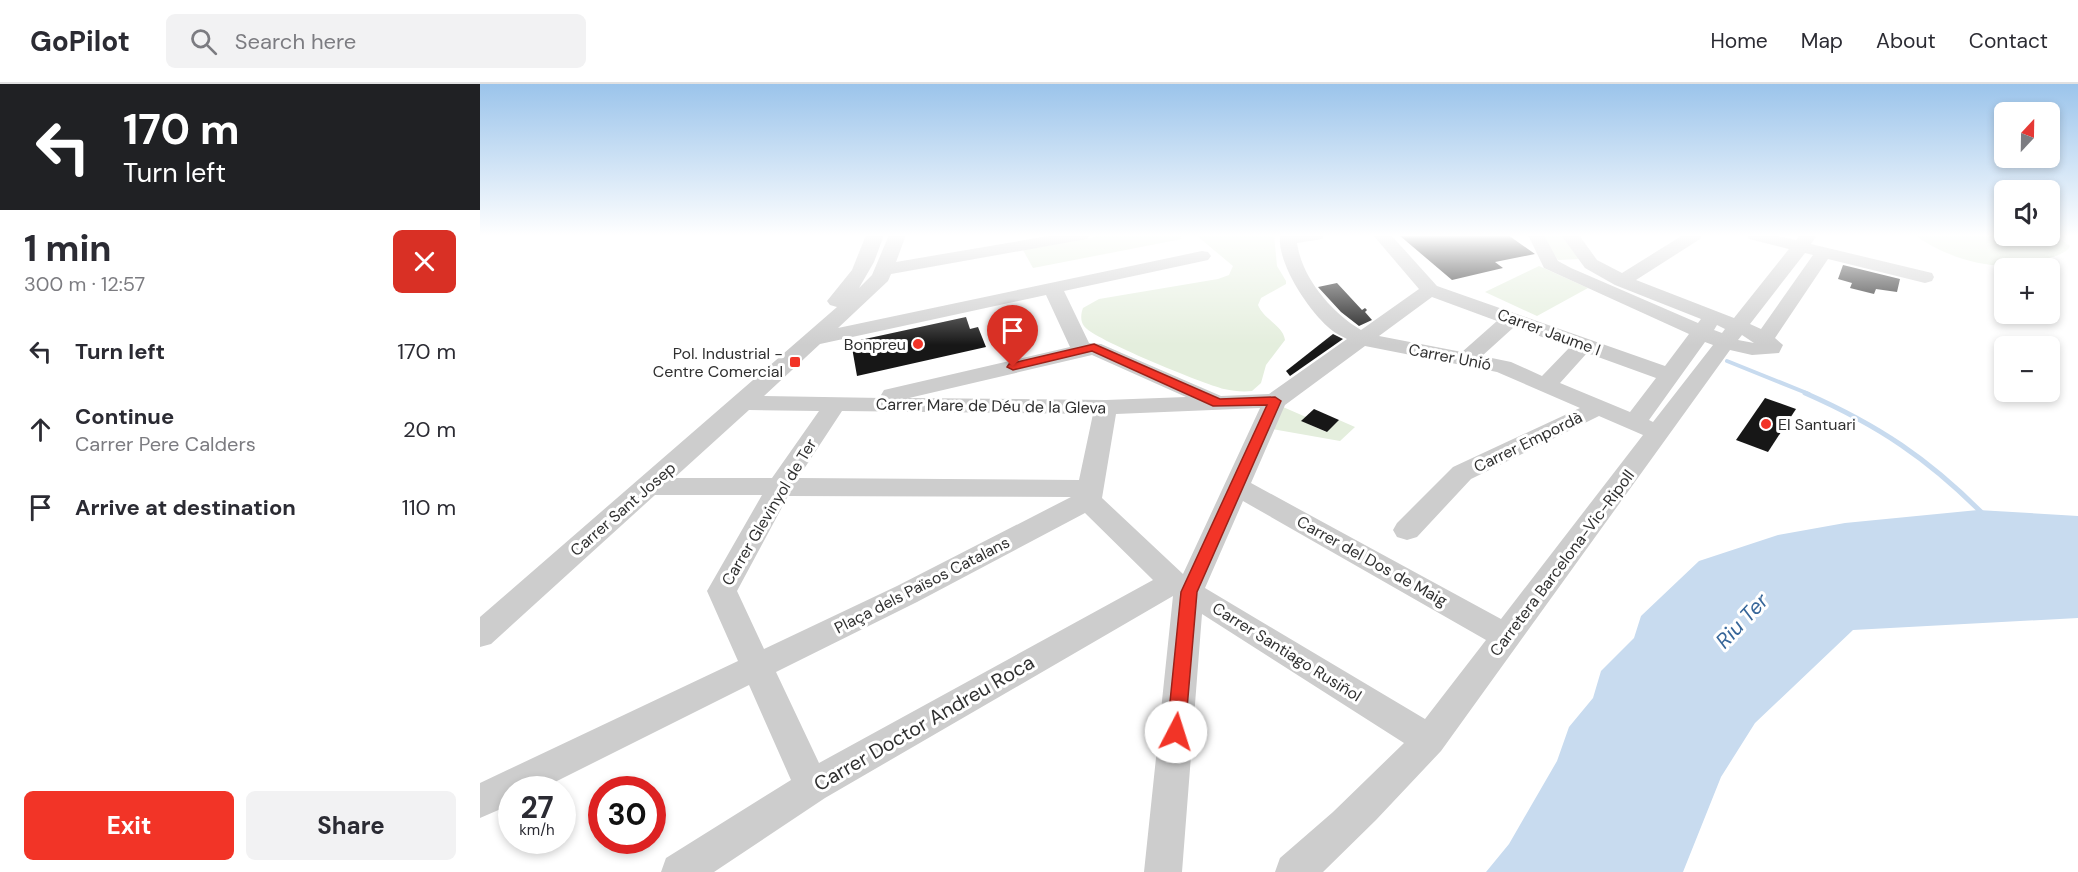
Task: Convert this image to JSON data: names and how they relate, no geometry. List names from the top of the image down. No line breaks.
{"streets":{"street":["Carrer Jaume I","Carrer Unió","Carrer Mare de Déu de la Gleva","Carrer Empordà","Carrer Sant Josep","Carrer Glevinyol de Ter","Carrer del Dos de Maig","Carretera Barcelona-Vic-Ripoll","Plaça dels Països Catalans","Carrer Santiago Rusiñol","Carrer Doctor Andreu Roca"]},"crossings":[["Carrer Unió","Carrer Empordà"],["Carrer Unió","Carretera Barcelona-Vic-Ripoll"],["Carrer Mare de Déu de la Gleva","Carrer Sant Josep"],["Carrer Mare de Déu de la Gleva","Carrer Glevinyol de Ter"],["Carrer Glevinyol de Ter","Plaça dels Països Catalans"],["Carrer Glevinyol de Ter","Carrer Doctor Andreu Roca"],["Carrer del Dos de Maig","Carretera Barcelona-Vic-Ripoll"],["Carretera Barcelona-Vic-Ripoll","Carrer Santiago Rusiñol"],["Plaça dels Països Catalans","Carrer Santiago Rusiñol"],["Carrer Santiago Rusiñol","Carrer Doctor Andreu Roca"]],"water":["Riu Ter"],"places":{"other":["Bonpreu","El Santuari"],"transit":["Pol. Industrial - Centre Comercial"]},"north":"top","page":{"header":"GoPilot","search":"Search here","nav":["Home","Map","About","Contact"],"turn":["170 m","Turn left"],"map_buttons":["+","−"],"heading":["1 min","300 m · 12:57"],"list":[{"name":"Turn left","value":"170 m"},{"name":"Continue","note":"Carrer Pere Calders","value":"20 m"},{"name":"Arrive at destination","value":"110 m"}],"speed":"27 km/h","limit":"30","buttons":["Exit","Share"]}}
